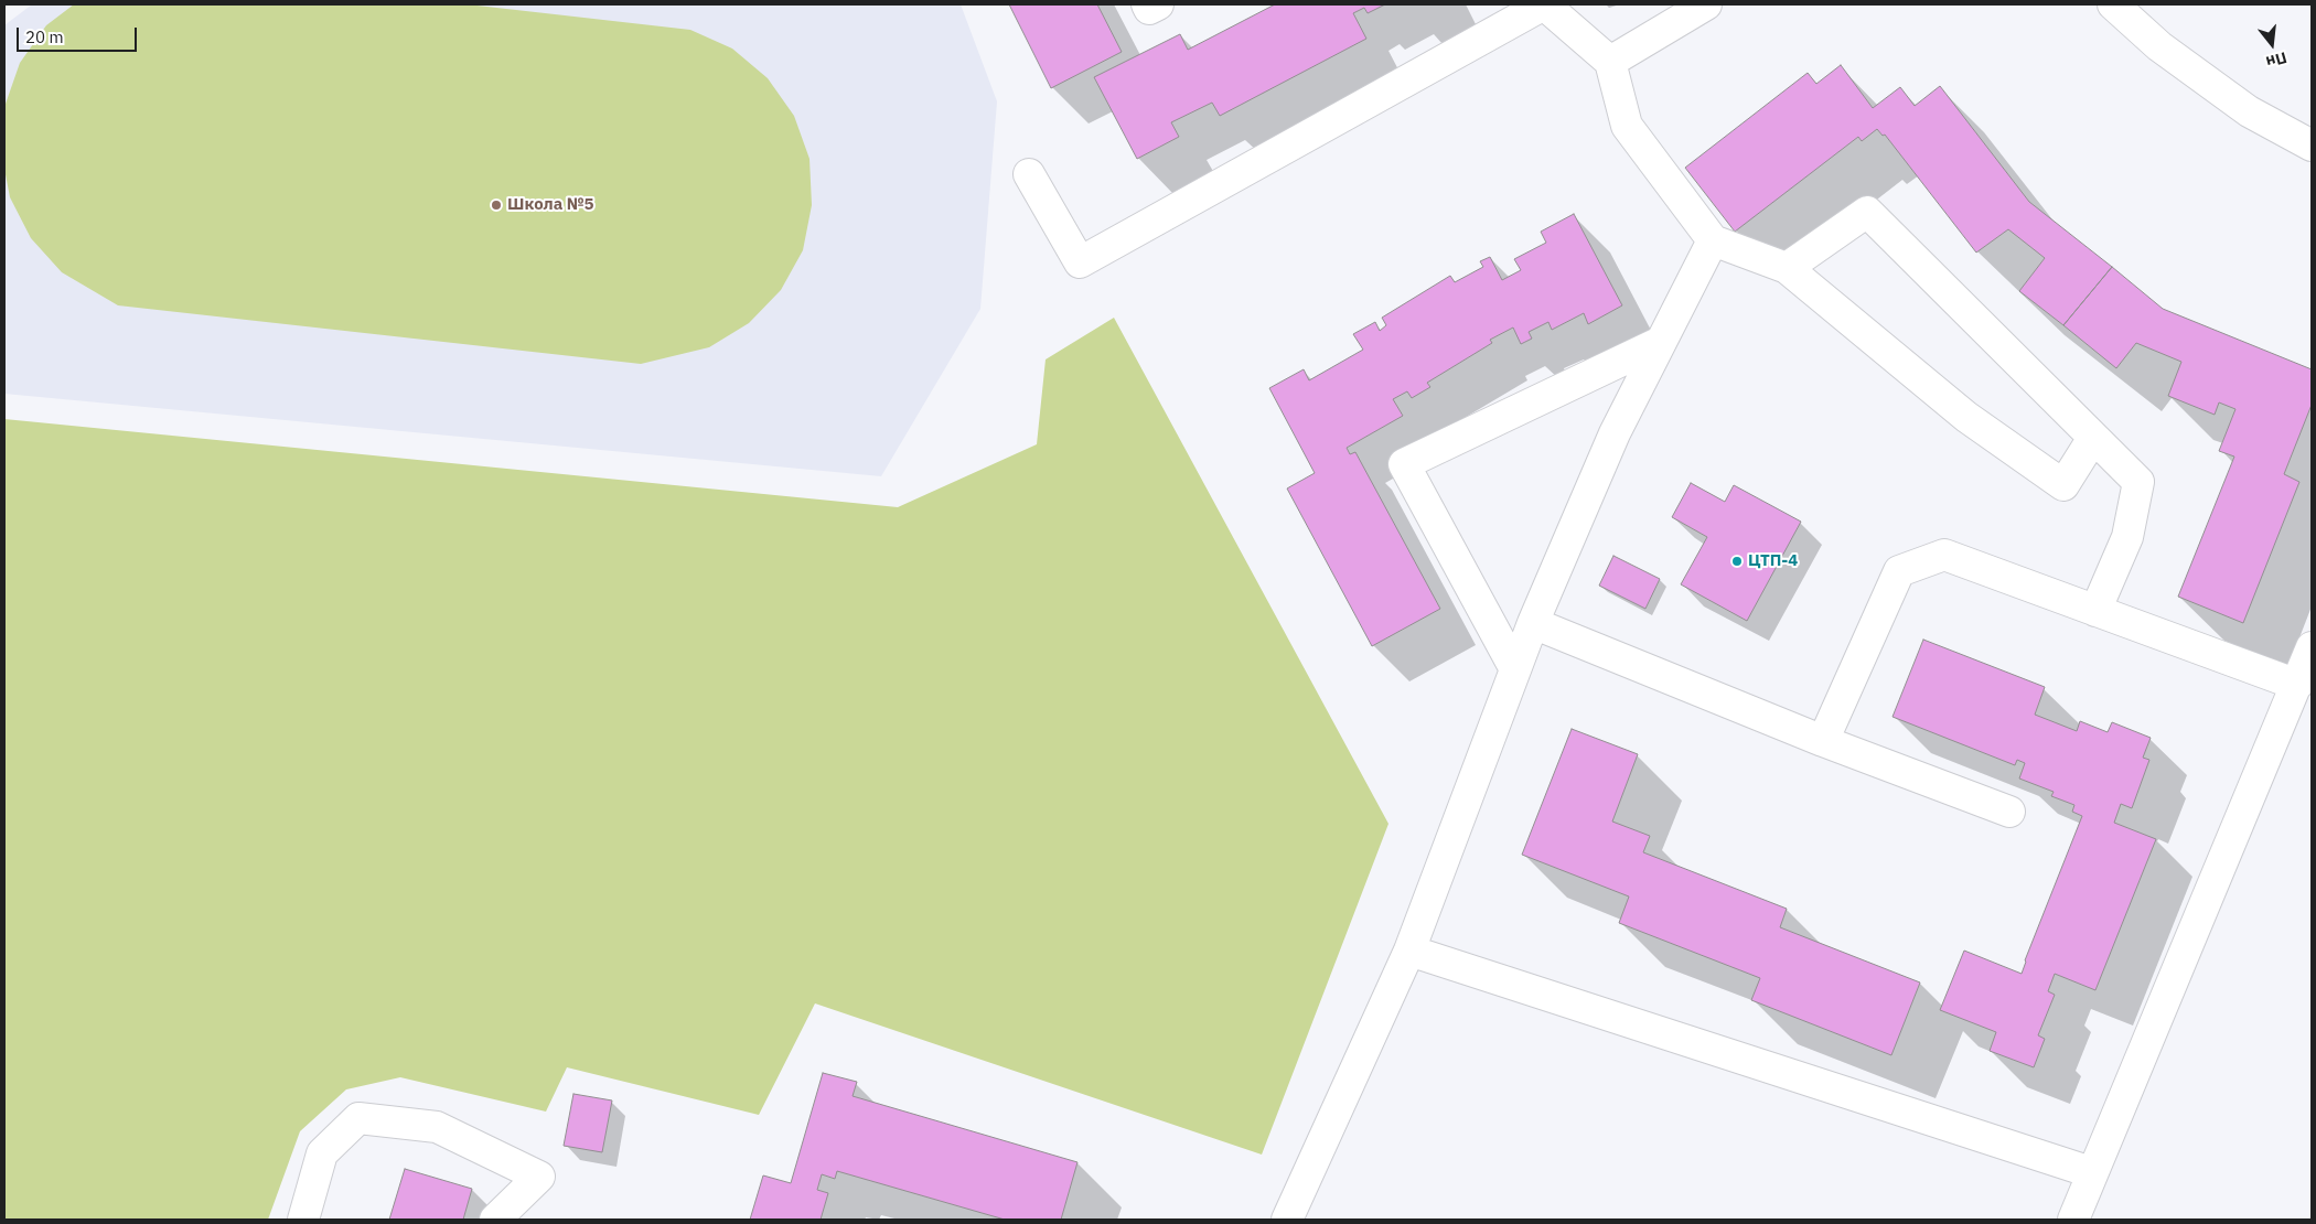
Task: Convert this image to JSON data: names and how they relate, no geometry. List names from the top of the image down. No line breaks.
{"places":["Школа №5","ЦТП-4"],"scale_bar":"20 m","north":"bottom"}
